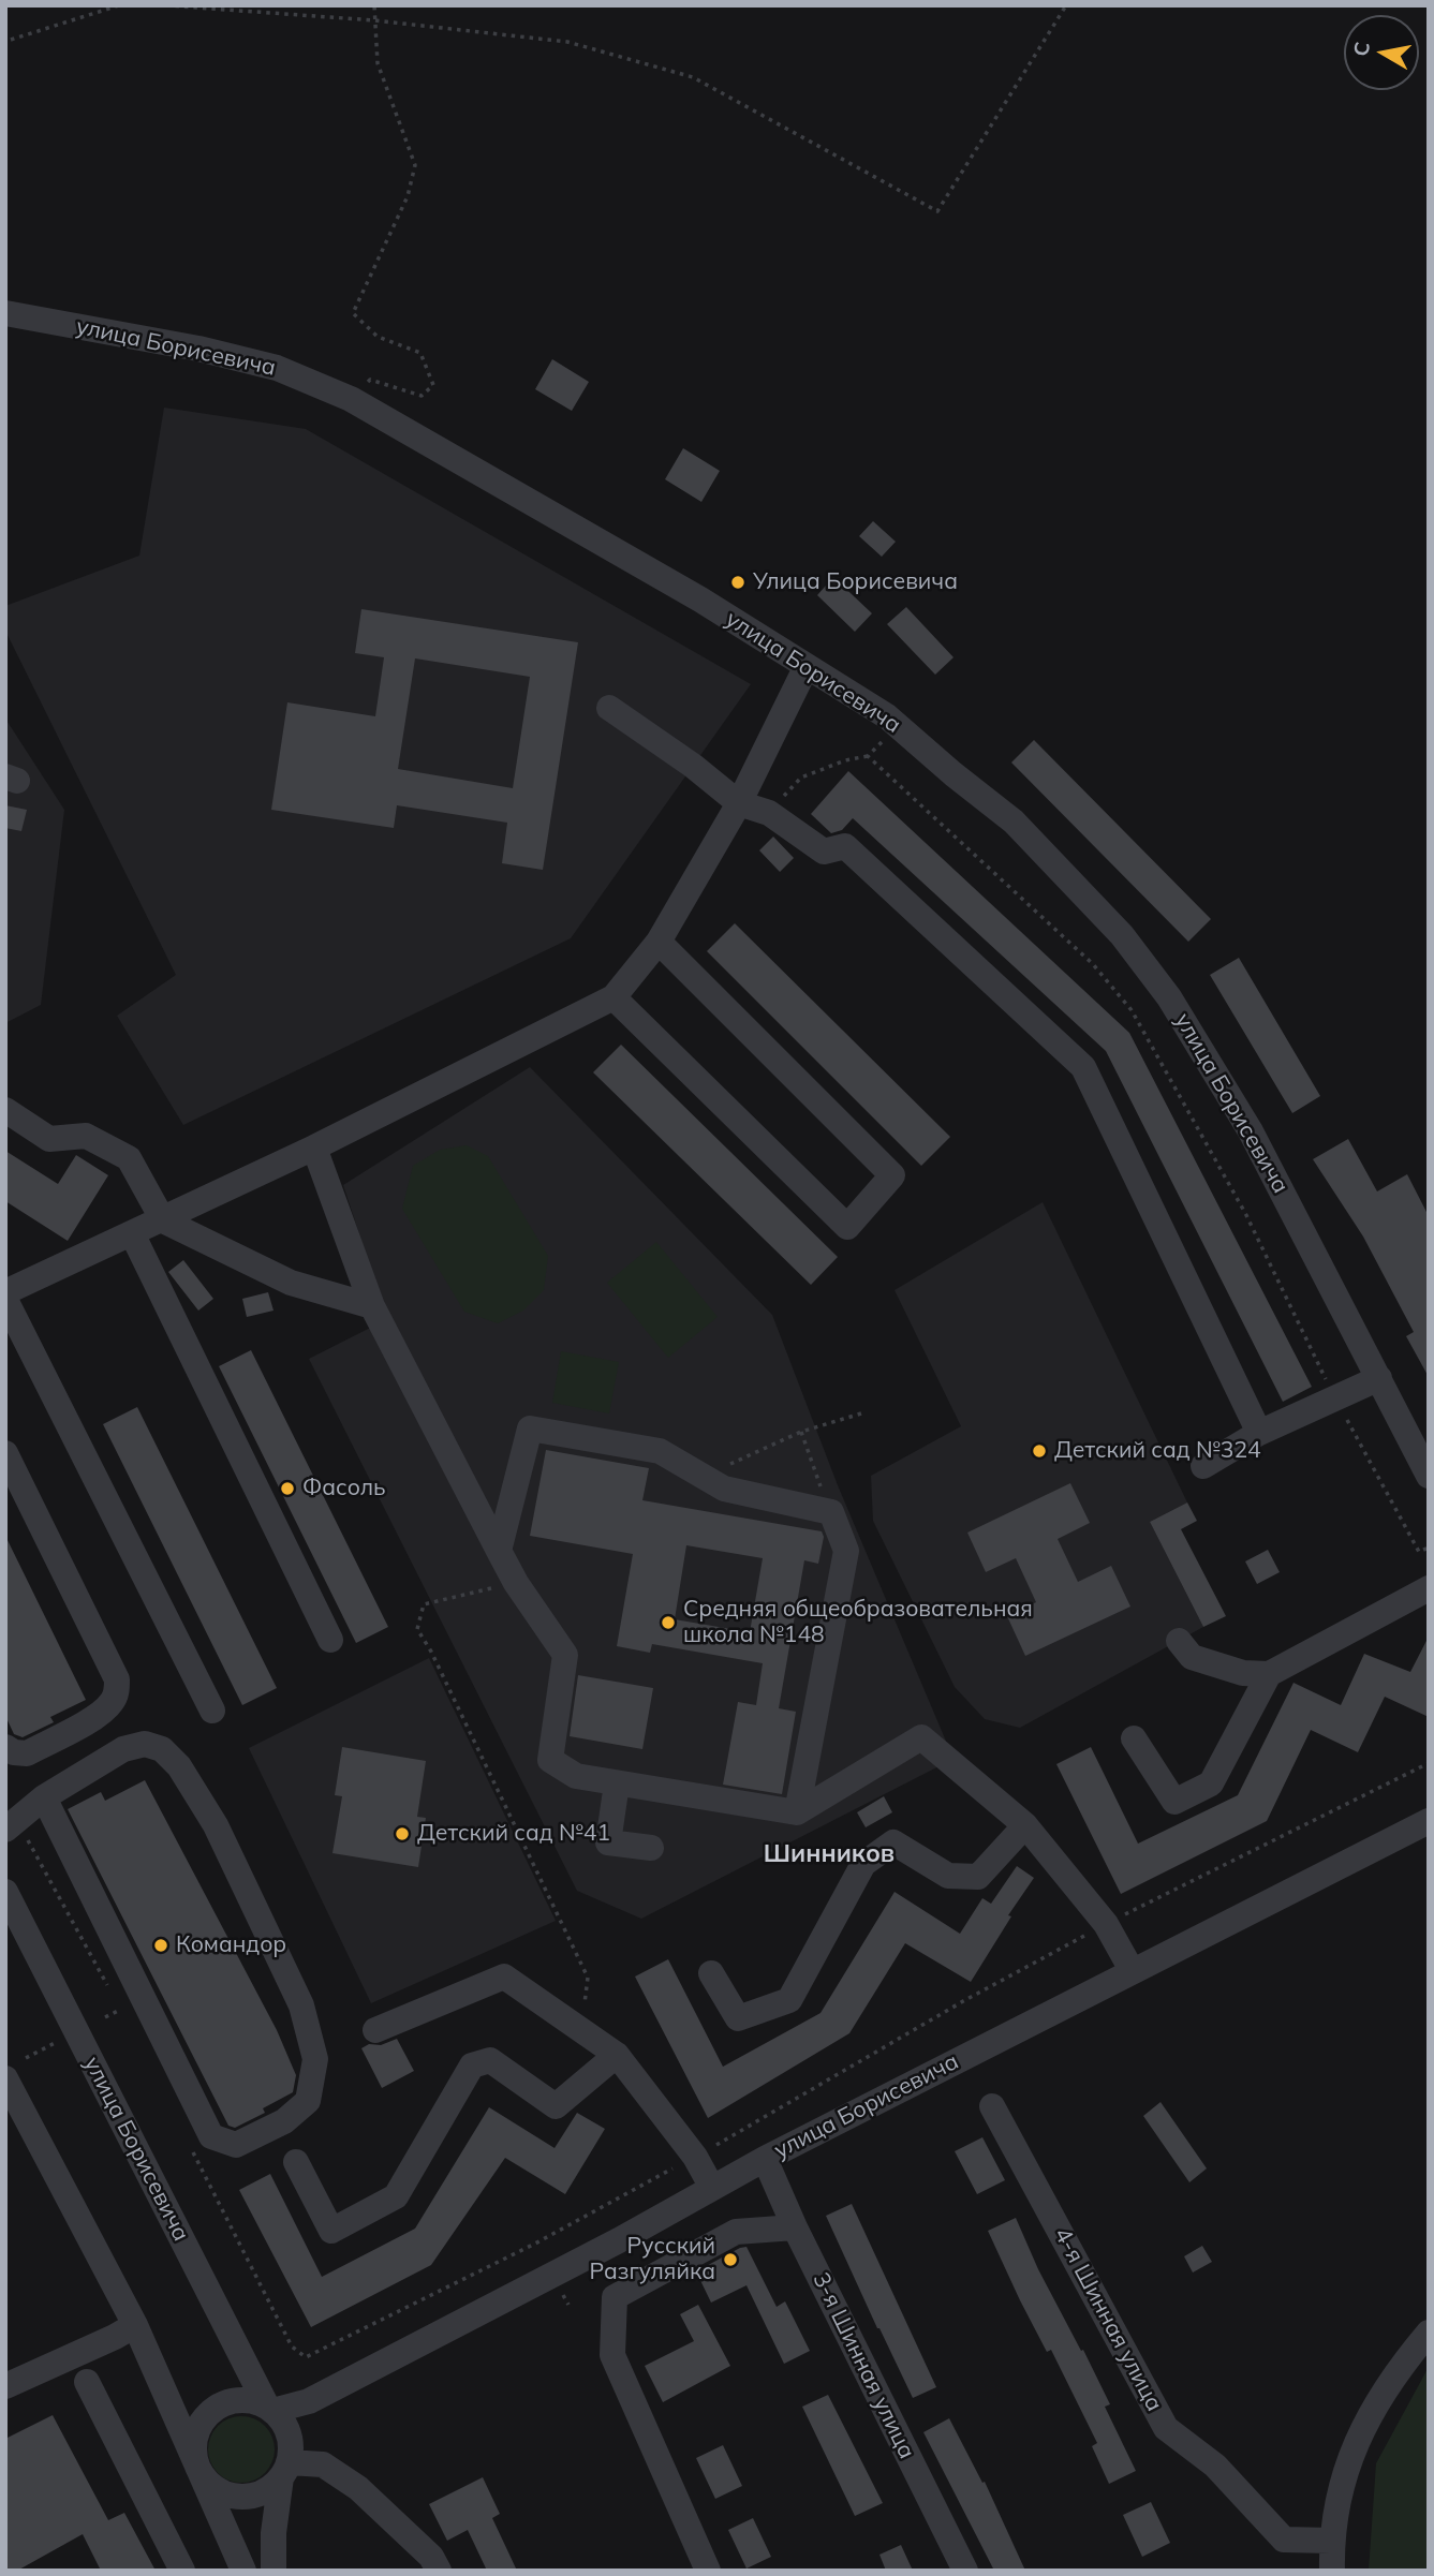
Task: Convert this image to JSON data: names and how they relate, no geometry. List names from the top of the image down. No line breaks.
{"streets":{"street":["улица Борисевича","4-я Шинная улица","3-я Шинная улица"]},"crossings":[["улица Борисевича","3-я Шинная улица"]],"districts":["Шинников"],"places":["Улица Борисевича","Детский сад №324","Фасоль","Средняя общеобразовательная школа №148","Детский сад №41","Командор","Русский Разгуляйка"],"north":"left"}
